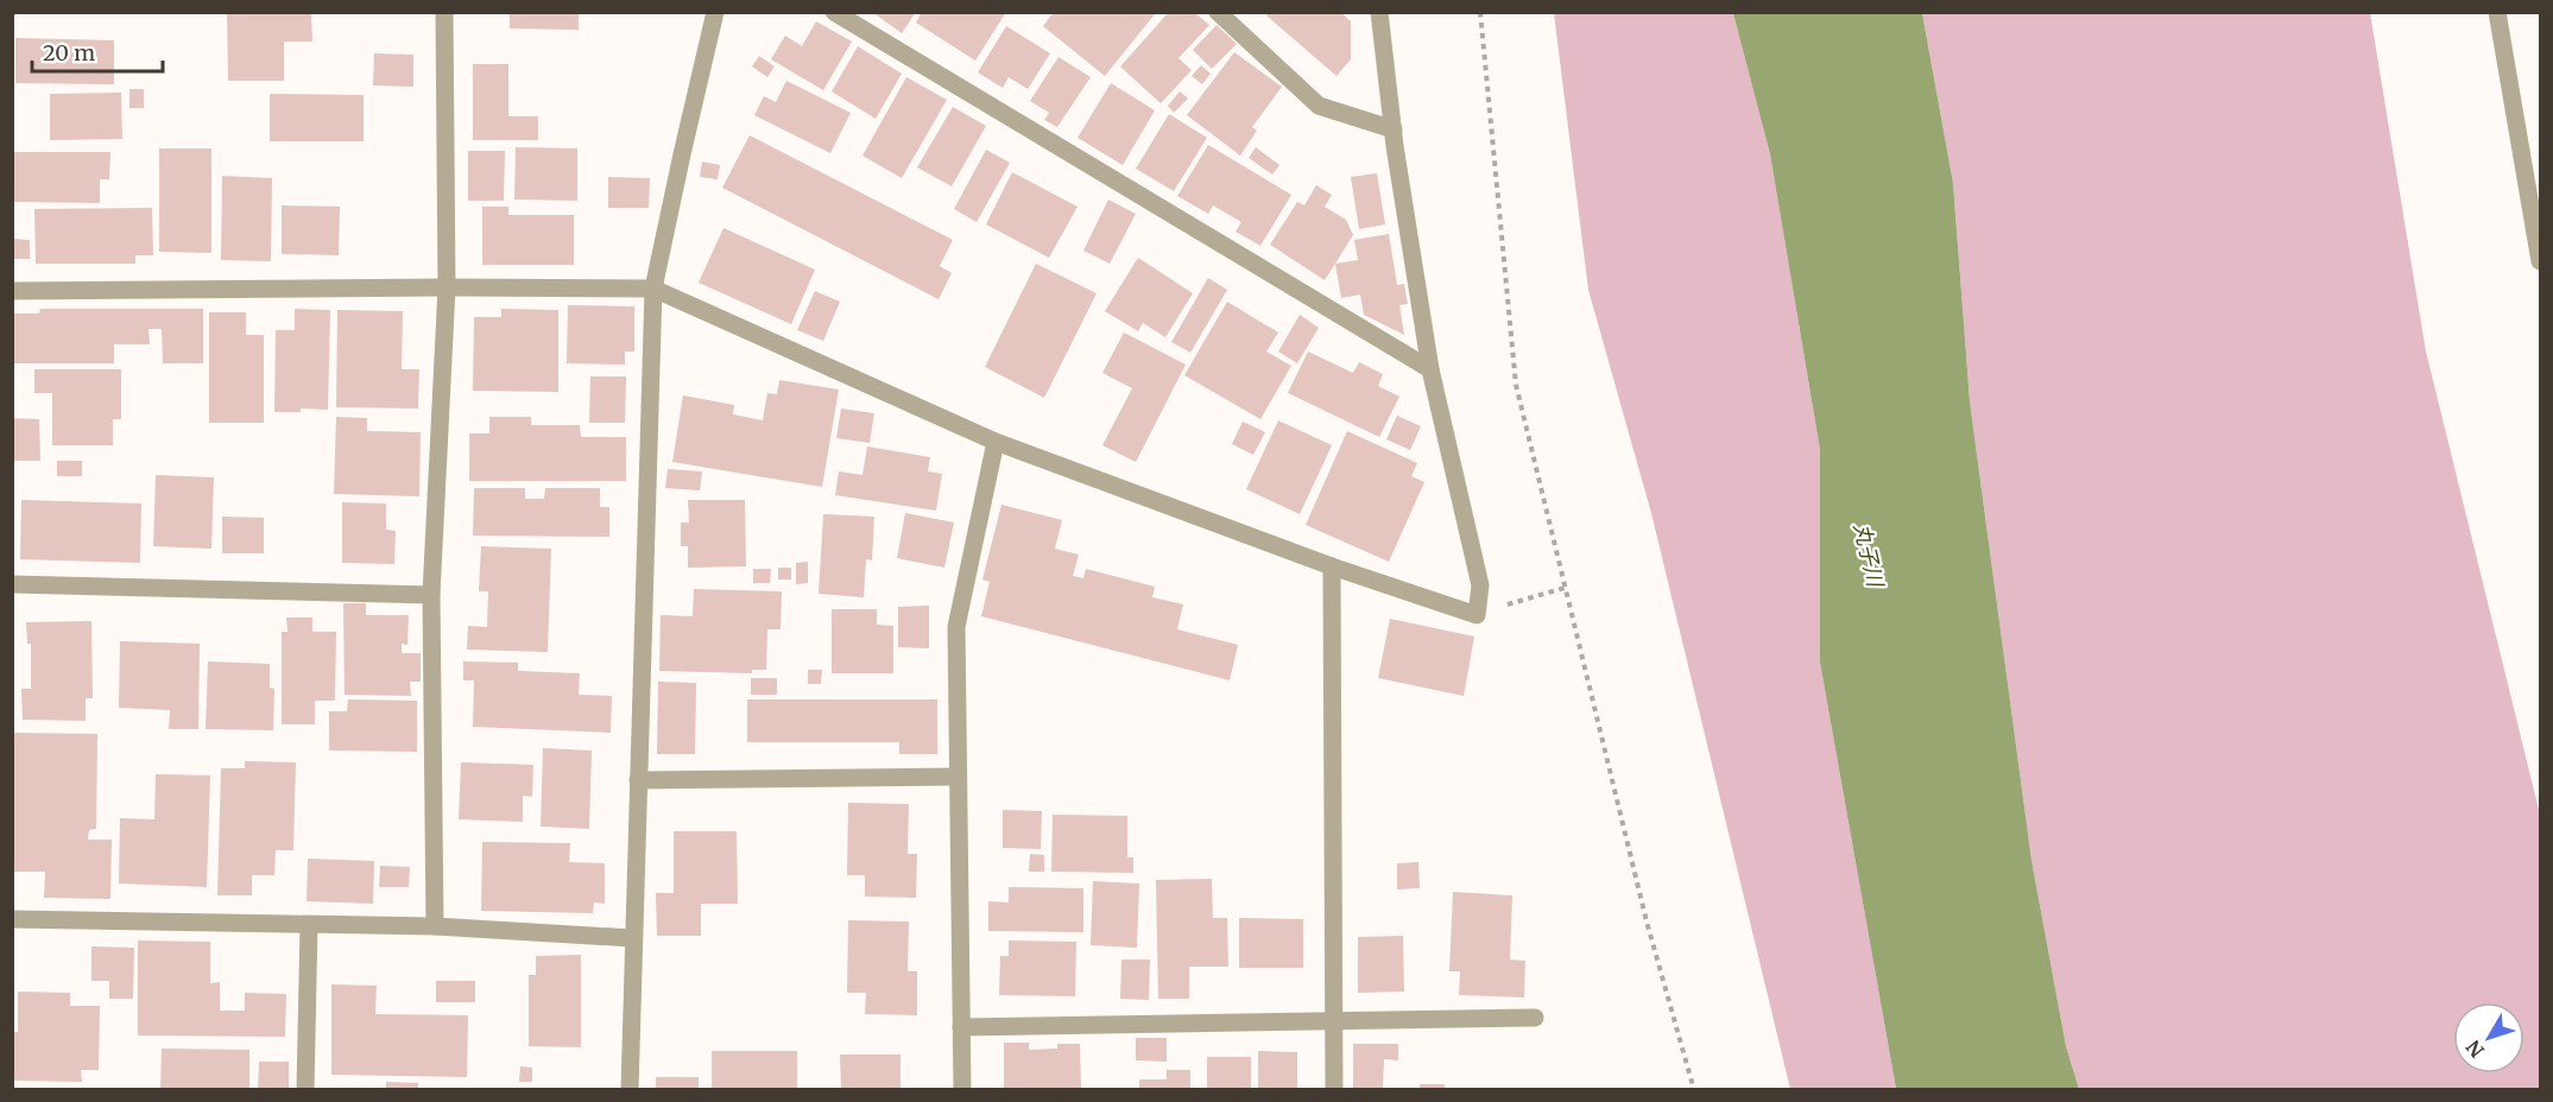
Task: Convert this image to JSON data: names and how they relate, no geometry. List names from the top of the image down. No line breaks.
{"water":["丸子川"],"scale_bar":"20 m","north":"bottom left"}
